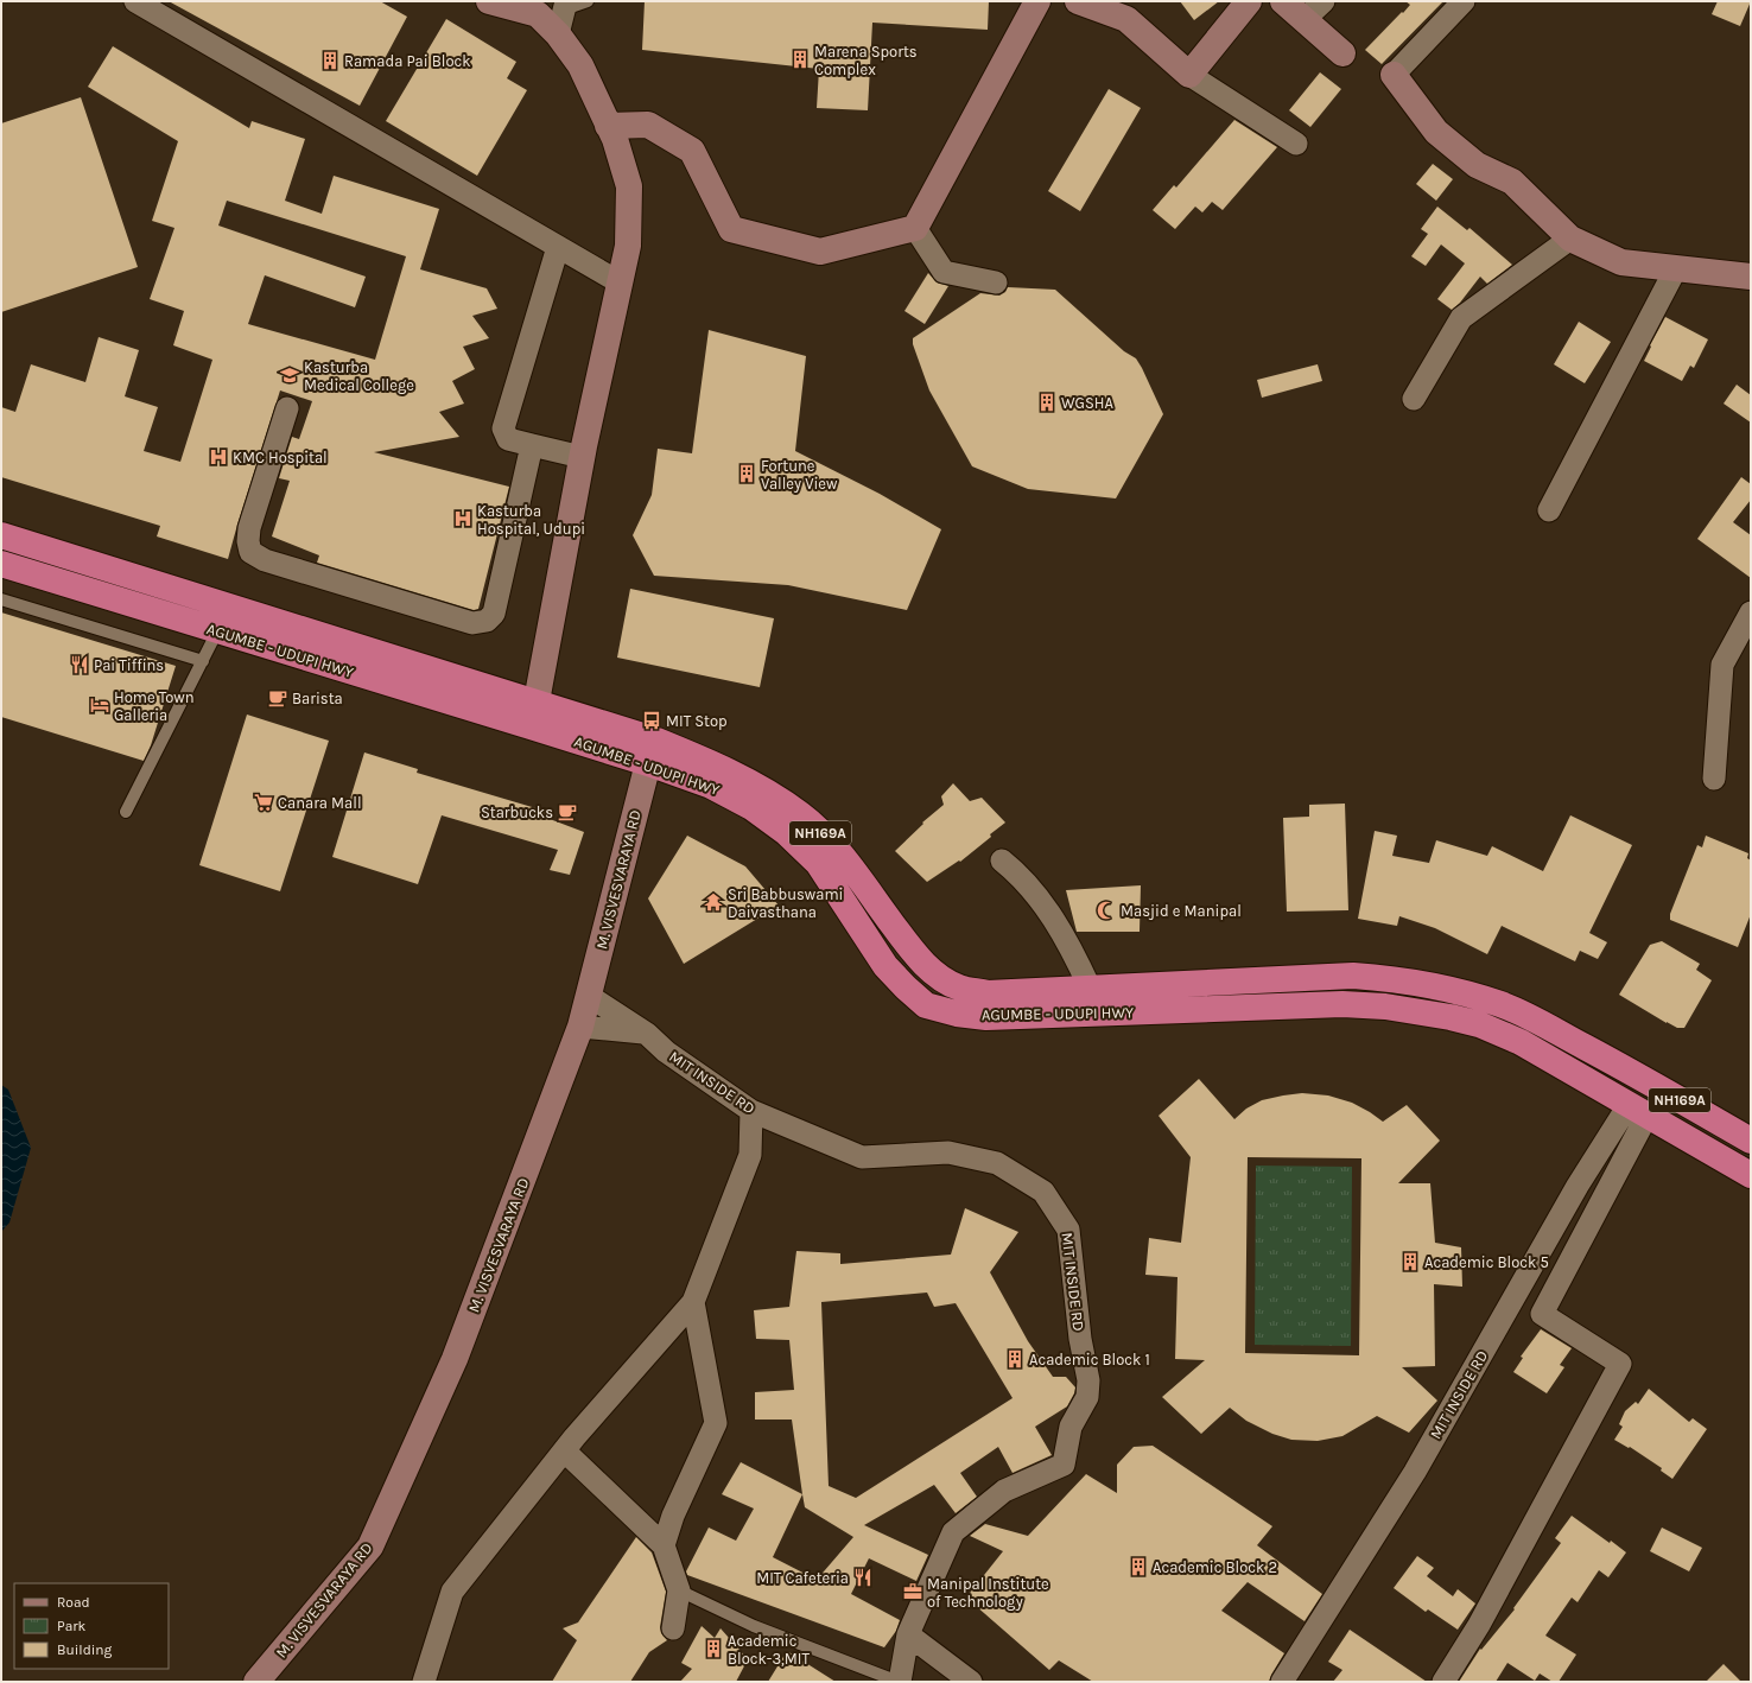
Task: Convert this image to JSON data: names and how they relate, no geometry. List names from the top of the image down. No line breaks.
{"streets":{"highway":["AGUMBE - UDUPI HWY","NH169A"],"street":["M. VISVESVARAYA RD","MIT INSIDE RD"]},"crossings":[["AGUMBE - UDUPI HWY","M. VISVESVARAYA RD"],["AGUMBE - UDUPI HWY","MIT INSIDE RD"],["M. VISVESVARAYA RD","MIT INSIDE RD"]],"places":{"building":["Marena Sports Complex","Ramada Pai Block","WGSHA","Fortune Valley View","Academic Block 5","Academic Block 1","Academic Block 2","Academic Block-3,MIT"],"school or university":["Kasturba Medical College"],"hospital":["KMC Hospital","Kasturba Hospital, Udupi"],"restaurant":["Pai Tiffins","MIT Cafeteria"],"cafe":["Barista","Starbucks"],"hotel":["Home Town Galleria"],"bus stop":["MIT Stop"],"supermarket":["Canara Mall"],"temple":["Sri Babbuswami Daivasthana"],"mosque":["Masjid e Manipal"],"office":["Manipal Institute of Technology"]},"legend":["Road","Park","Building"]}
